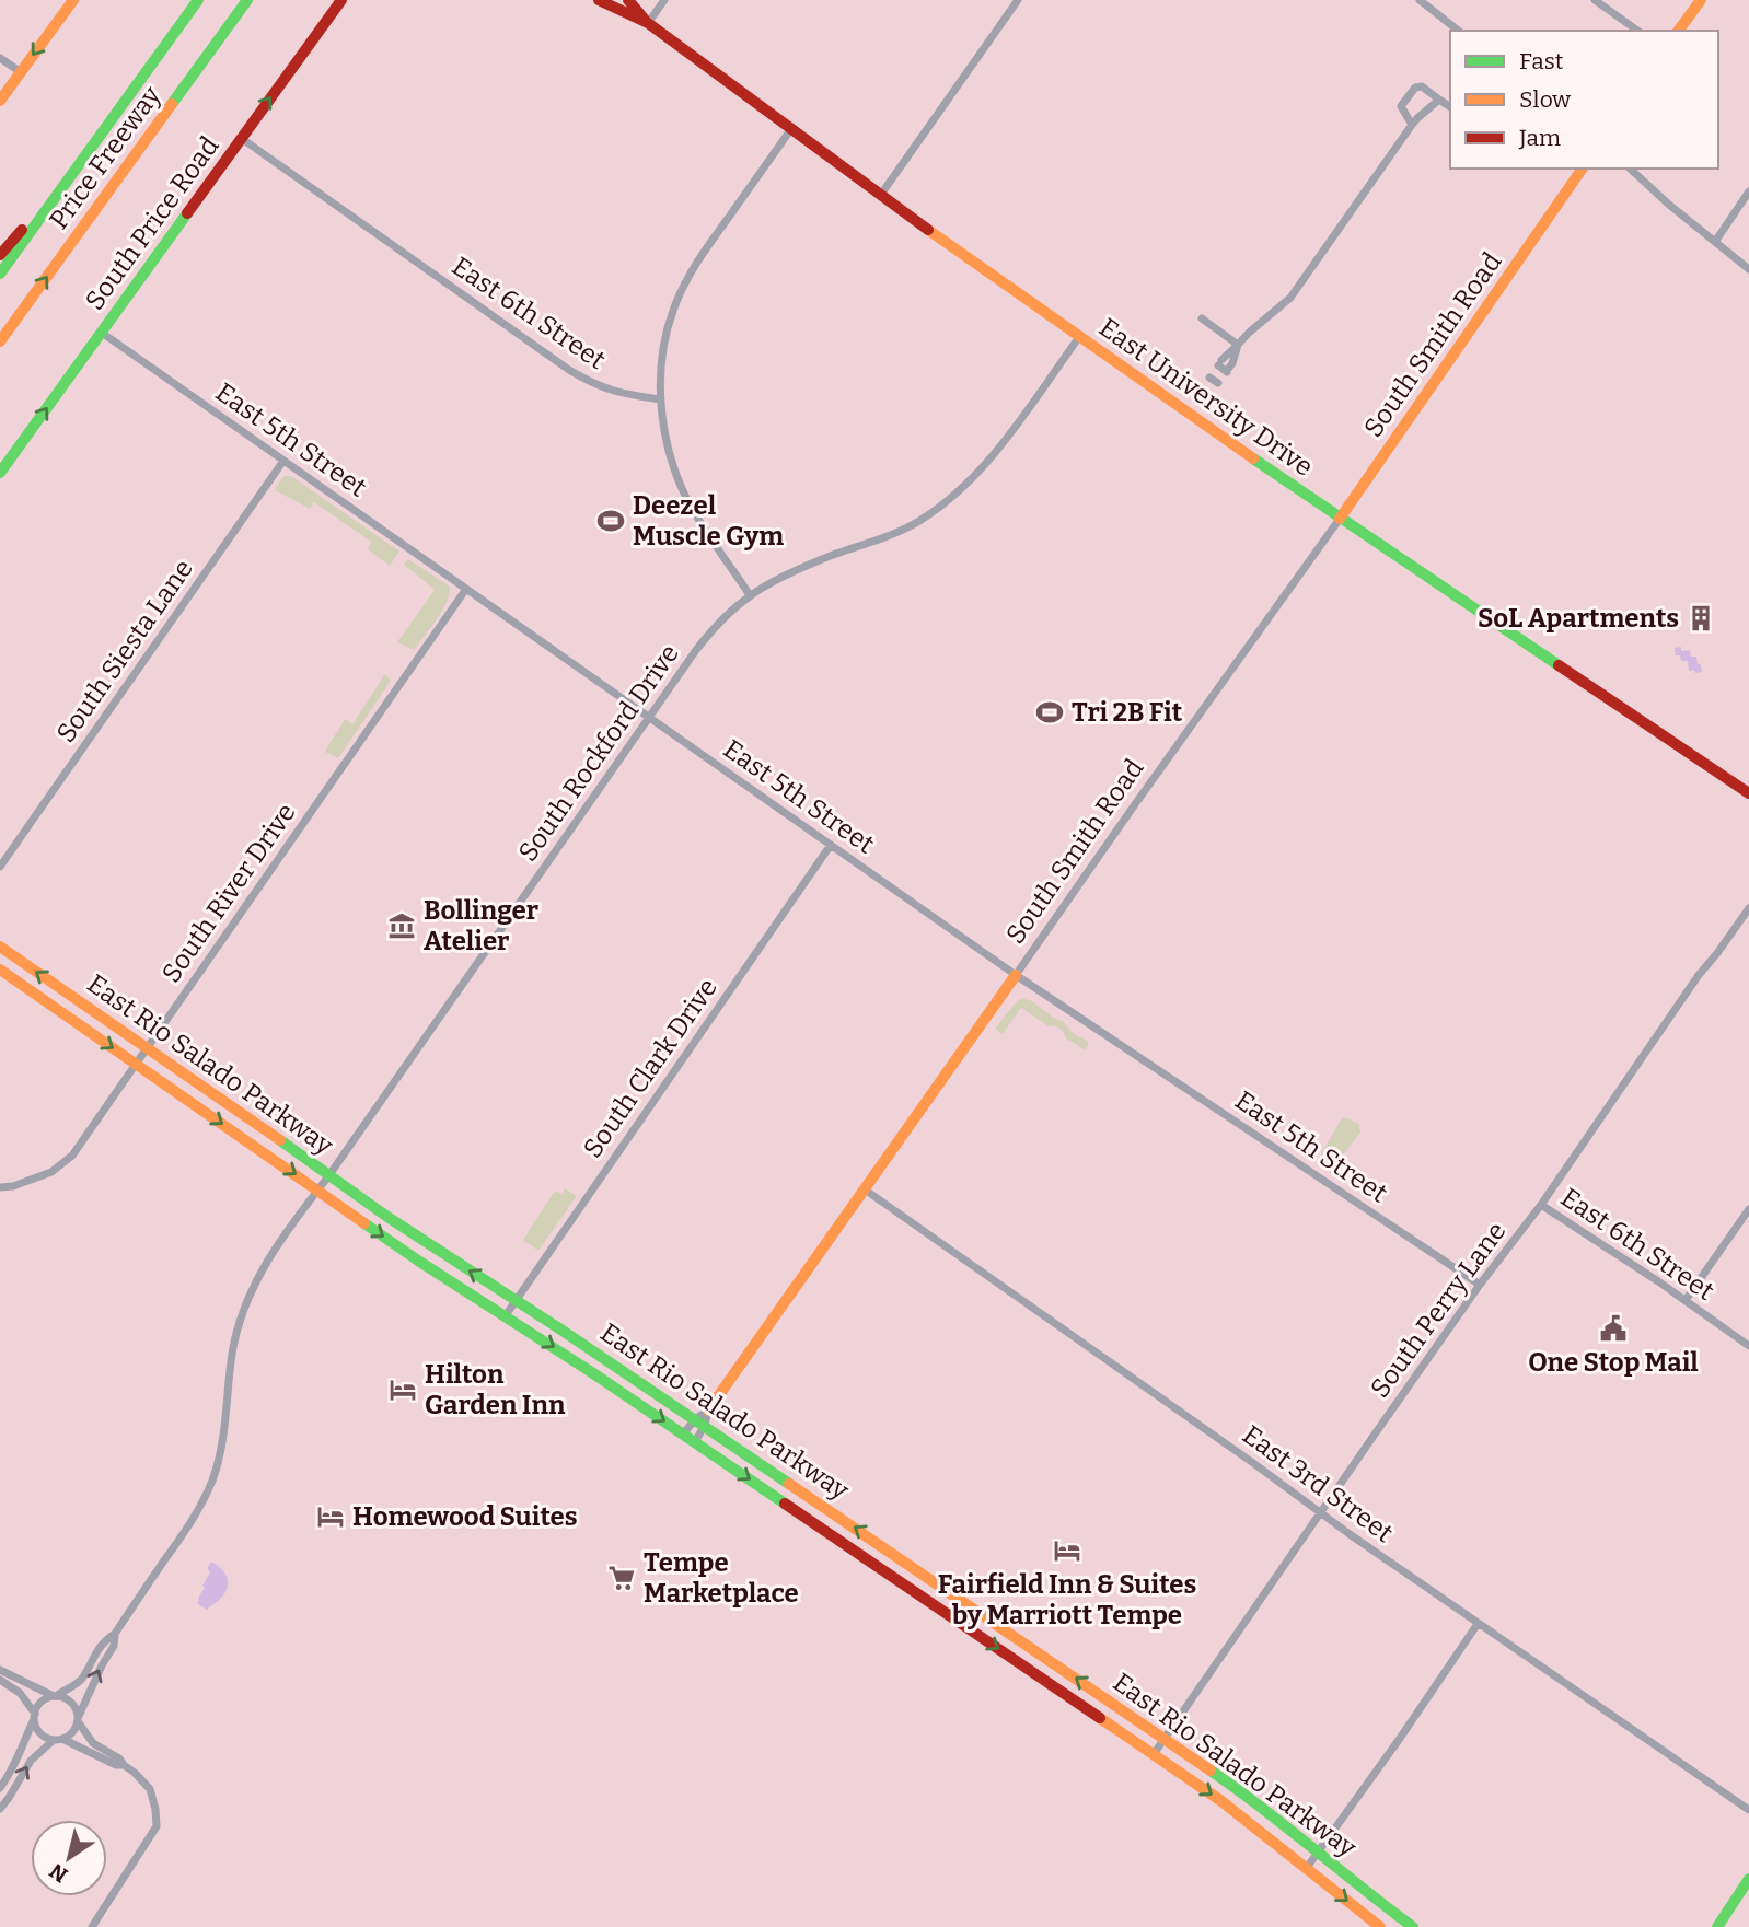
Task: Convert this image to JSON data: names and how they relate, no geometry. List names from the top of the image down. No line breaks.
{"streets":{"main road":["Price Freeway","South Price Road","South Smith Road","East University Drive","East Rio Salado Parkway"],"street":["East 6th Street","East 5th Street","South Siesta Lane","South Rockford Drive","South River Drive","South Clark Drive","South Perry Lane","East 3rd Street"]},"crossings":[["South Price Road","East 6th Street"],["South Price Road","East 5th Street"],["East 6th Street","South Perry Lane"],["South Smith Road","East University Drive"],["South Smith Road","East 5th Street"],["South Smith Road","East Rio Salado Parkway"],["South Smith Road","East 3rd Street"],["East University Drive","South Rockford Drive"],["East 5th Street","South Siesta Lane"],["East 5th Street","South Rockford Drive"],["East 5th Street","South River Drive"],["East 5th Street","South Clark Drive"],["East 5th Street","South Perry Lane"],["South Rockford Drive","East Rio Salado Parkway"],["South River Drive","East Rio Salado Parkway"],["East Rio Salado Parkway","South Clark Drive"],["East Rio Salado Parkway","South Perry Lane"],["South Perry Lane","East 3rd Street"]],"one_way":["South Price Road"],"places":{"sports":["Deezel Muscle Gym","Tri 2B Fit"],"building":["SoL Apartments"],"museum":["Bollinger Atelier"],"public building":["One Stop Mail"],"hotel":["Hilton Garden Inn","Homewood Suites","Fairfield Inn & Suites by Marriott Tempe"],"supermarket":["Tempe Marketplace"]},"legend":["Fast","Slow","Jam"],"north":"bottom left"}
